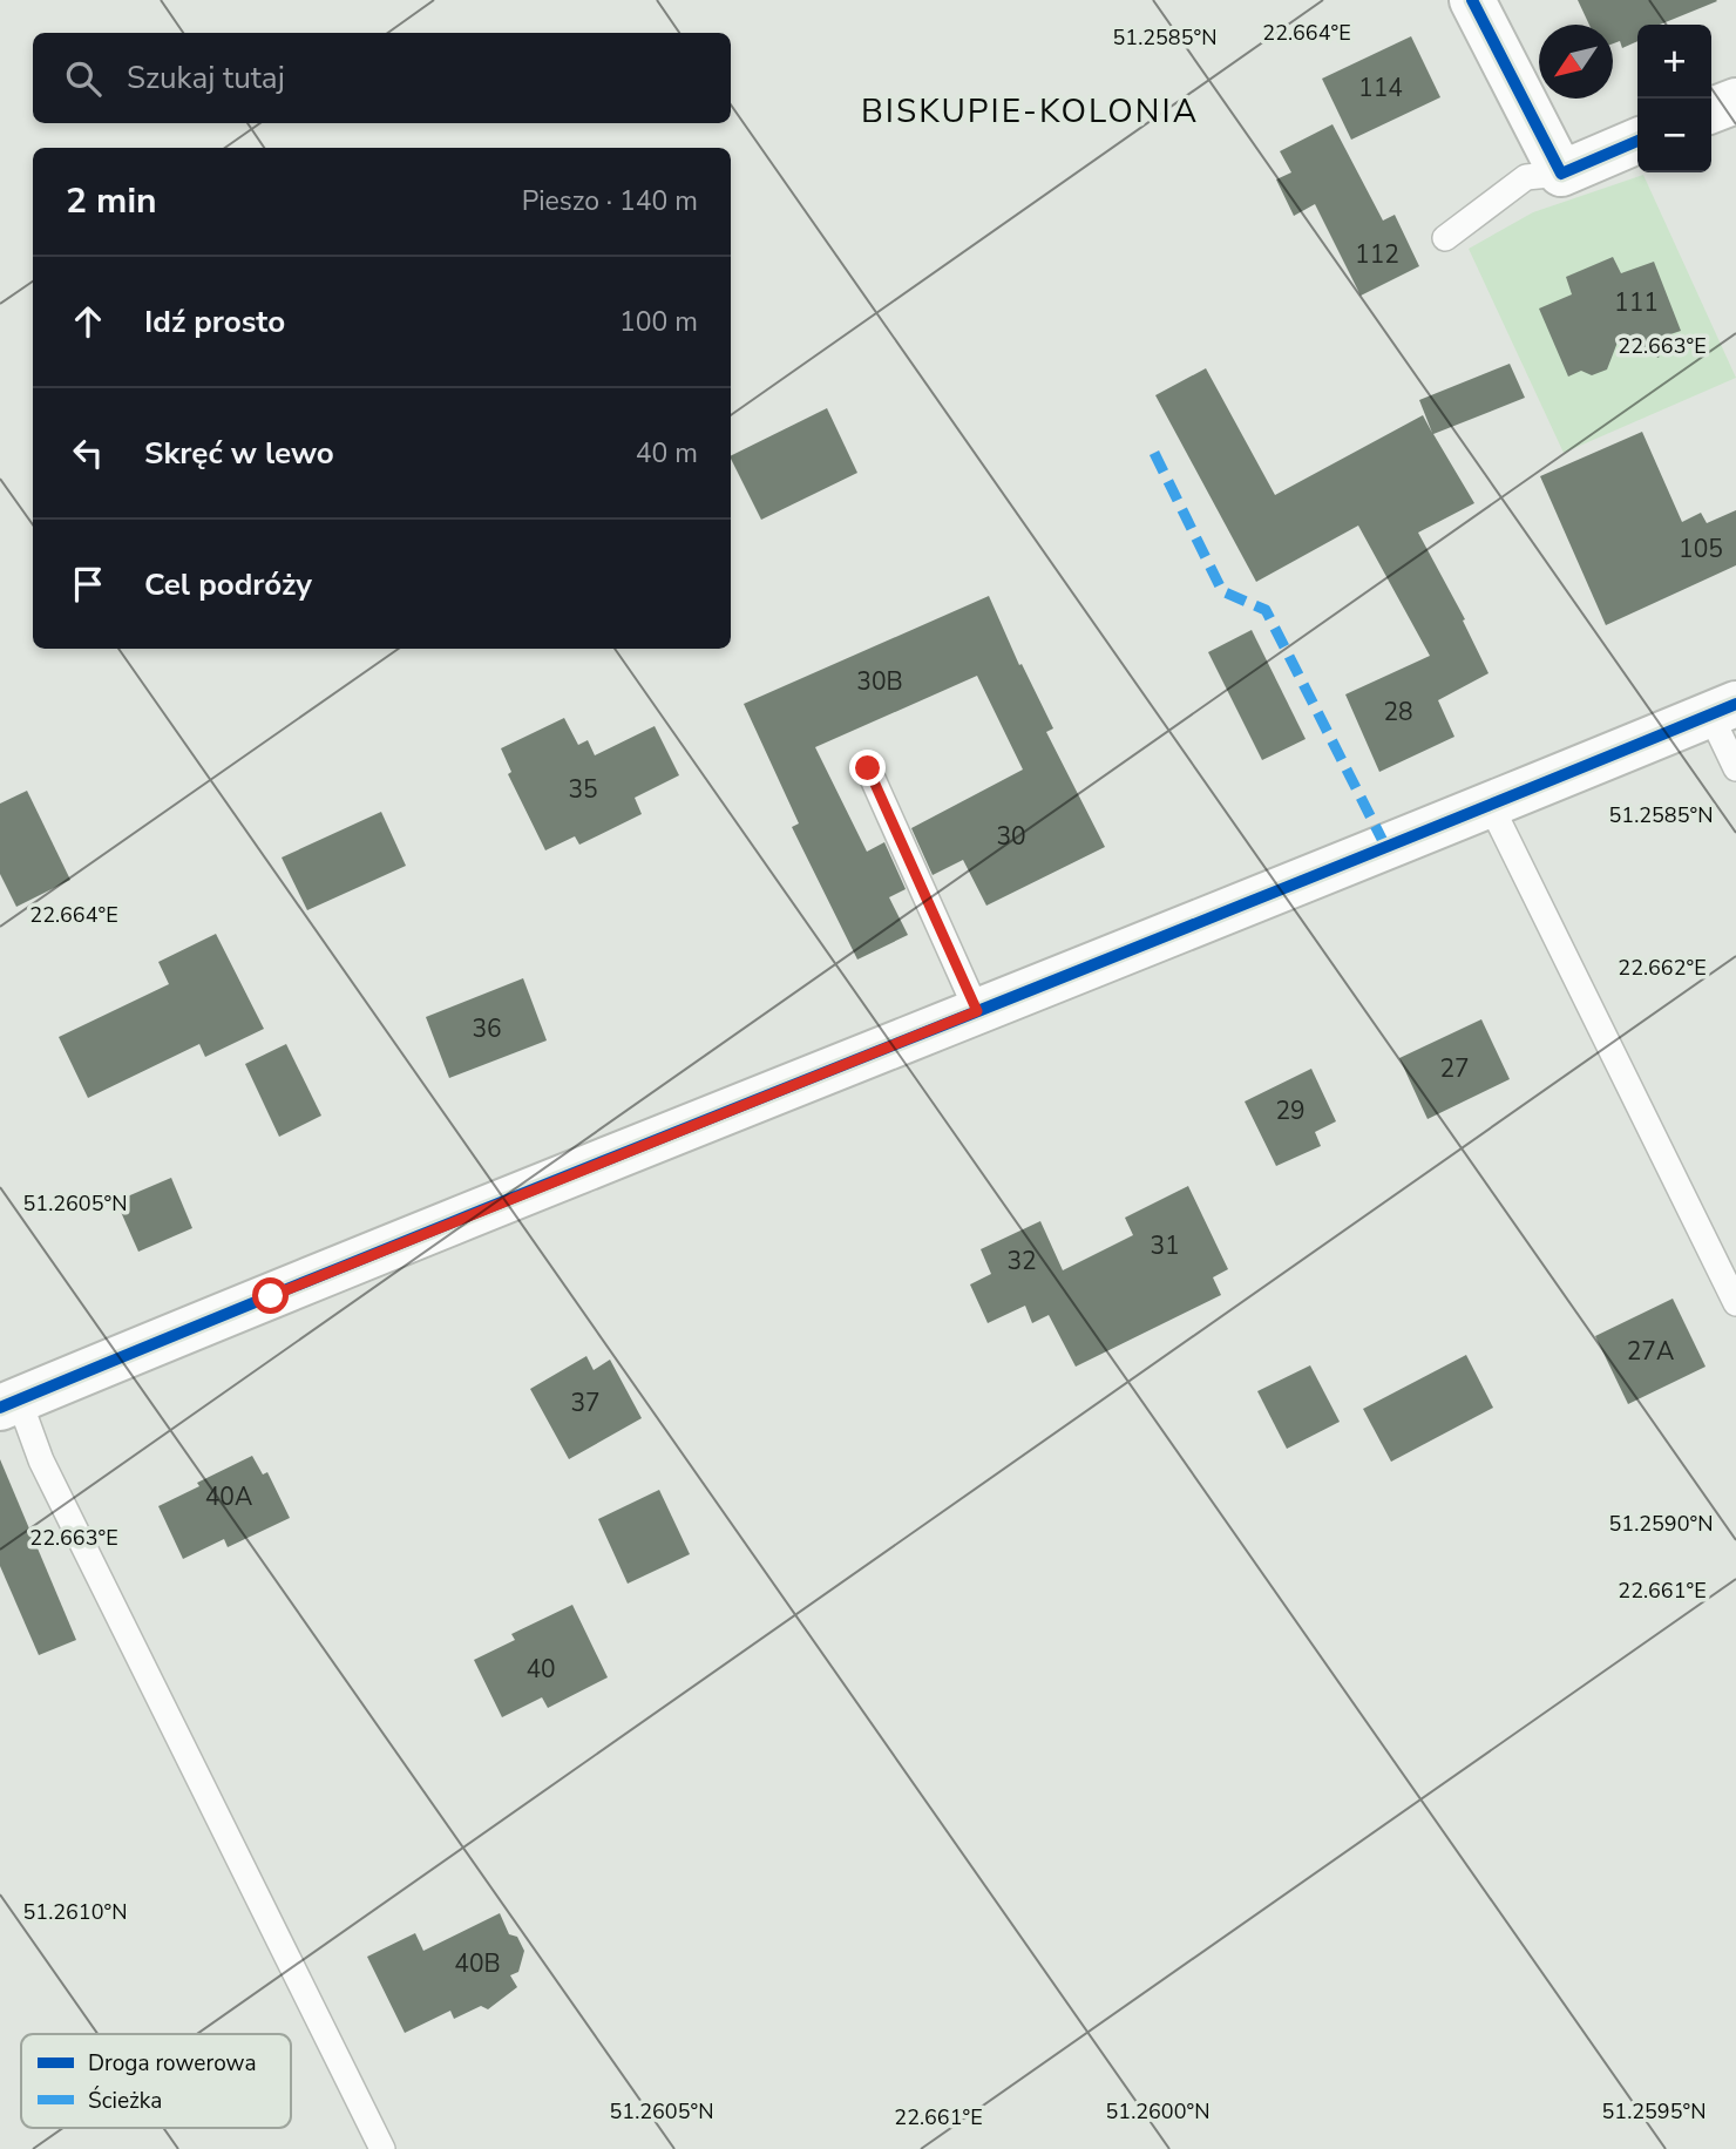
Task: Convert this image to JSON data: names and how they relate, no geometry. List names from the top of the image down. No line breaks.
{"districts":["BISKUPIE-KOLONIA"],"house_numbers":["114","112","111","105","30B","28","35","30","36","27","29","31","32","27A","37","40A","40","40B"],"legend":["Droga rowerowa","Ścieżka"],"north":"bottom left","page":{"map_buttons":["+","−"],"search":"Szukaj tutaj","heading":["2 min","Pieszo · 140 m"],"list":[["Idź prosto","100 m"],["Skręć w lewo","40 m"],"Cel podróży"]},"coordinates":["22.664°E","51.2585°N","22.663°E","22.662°E","51.2605°N","51.2590°N","22.661°E","51.2610°N","51.2600°N","51.2595°N"]}
